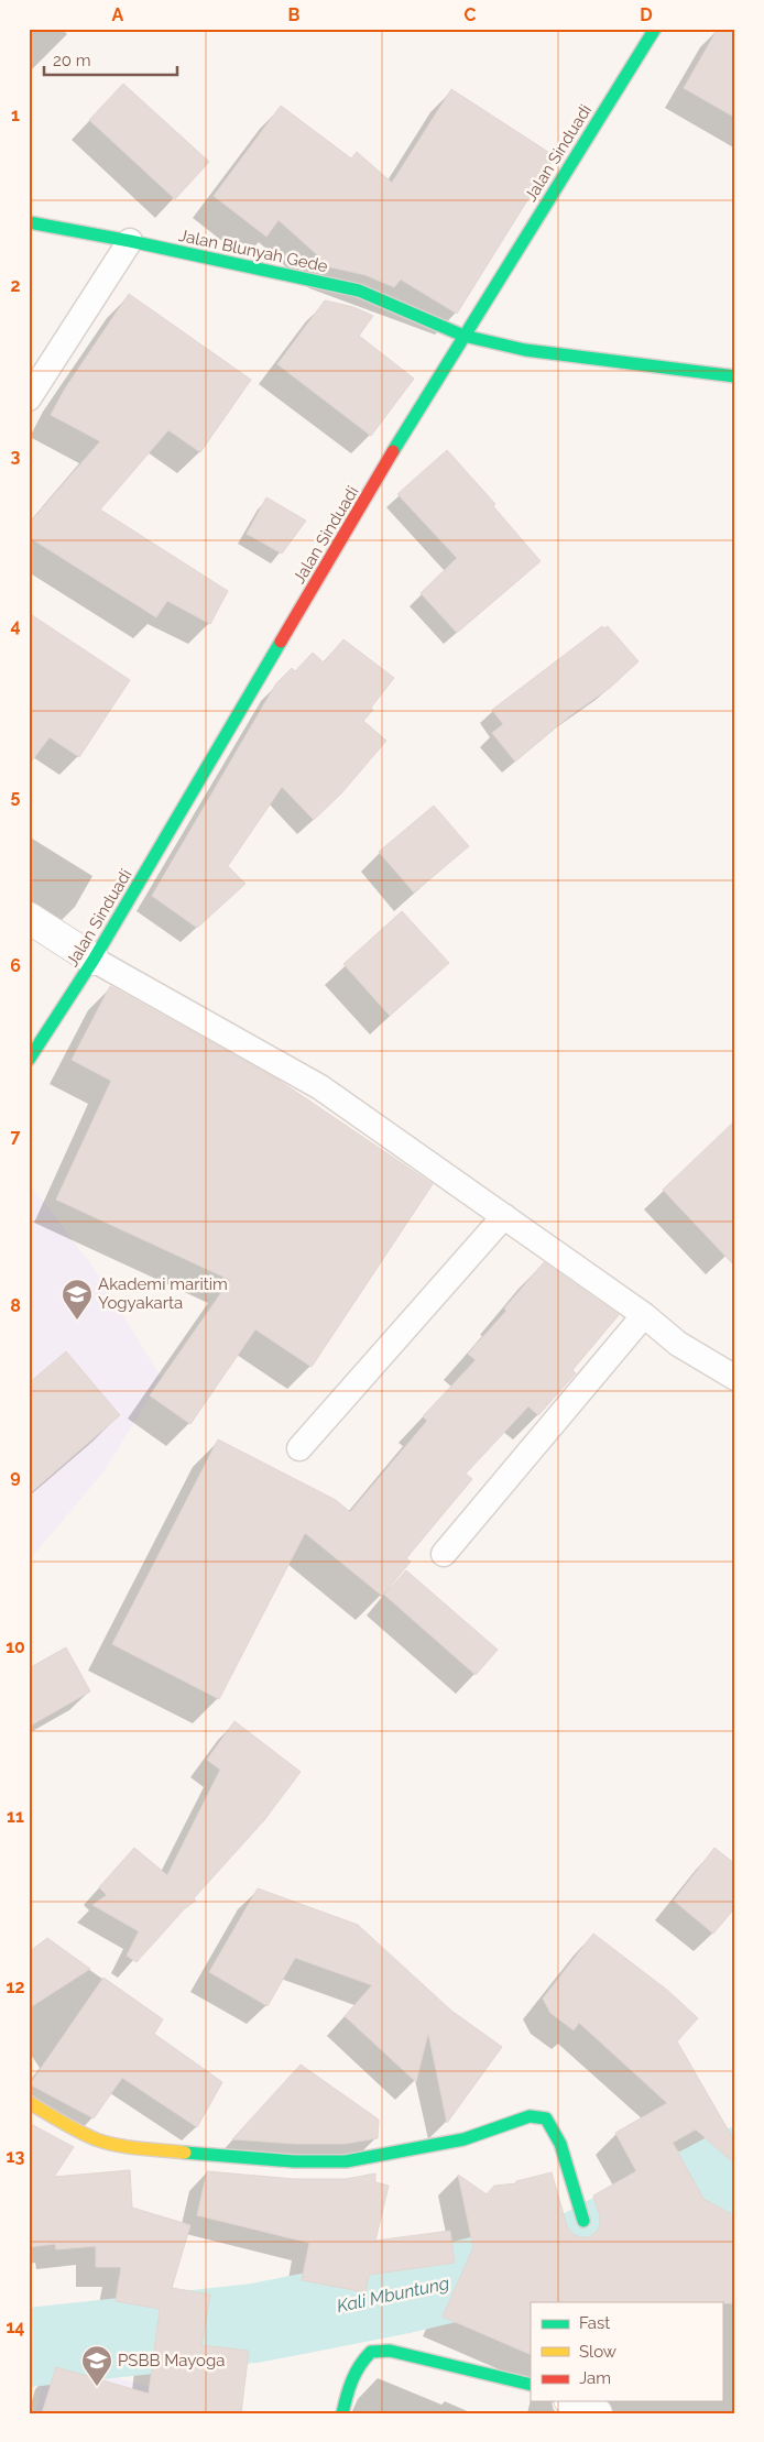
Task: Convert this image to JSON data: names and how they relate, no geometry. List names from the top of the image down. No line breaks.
{"streets":{"street":["Jalan Sinduadi","Jalan Blunyah Gede"]},"crossings":[["Jalan Sinduadi","Jalan Blunyah Gede"]],"water":["Kali Mbuntung"],"places":{"school or university":["Akademi maritim Yogyakarta","PSBB Mayoga"]},"legend":["Fast","Slow","Jam"],"scale_bar":"20 m","grid":{"columns":["A","B","C","D"],"rows":["1","2","3","4","5","6","7","8","9","10","11","12","13","14"]}}
